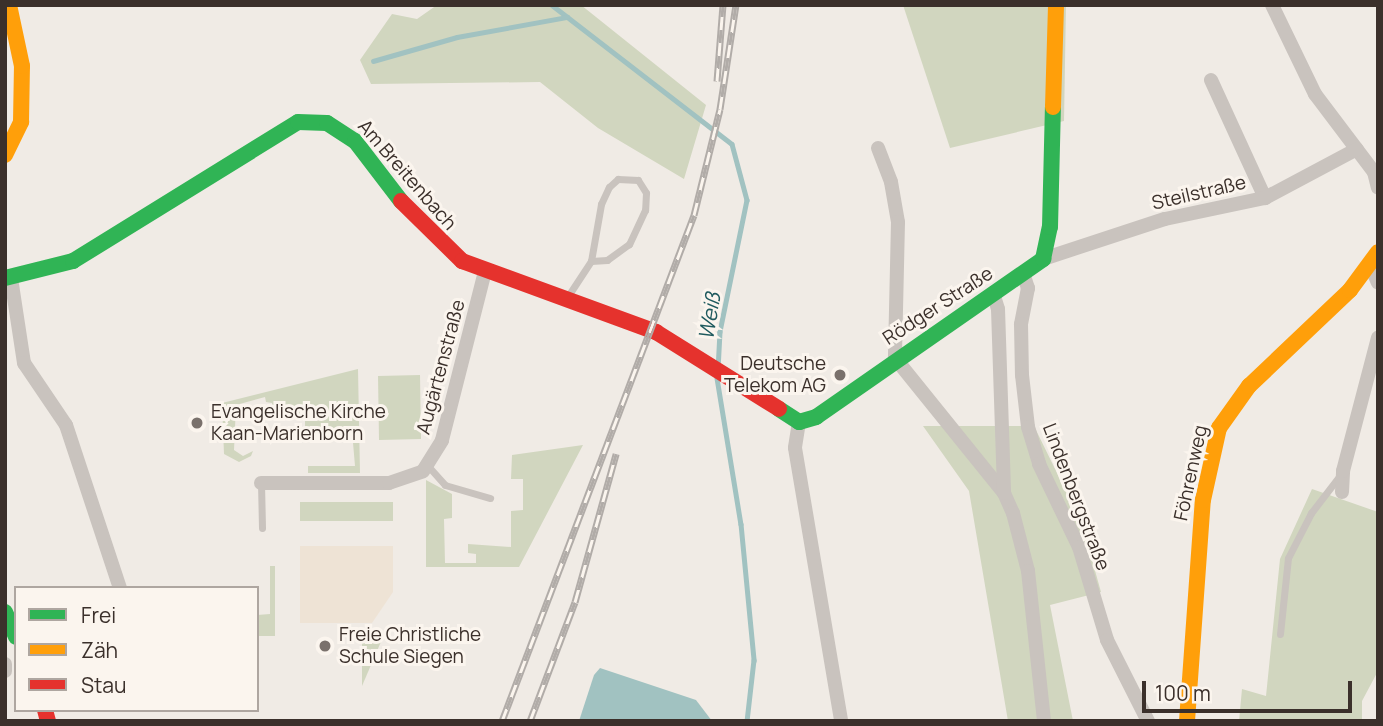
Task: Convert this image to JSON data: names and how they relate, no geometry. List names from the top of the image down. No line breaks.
{"streets":{"street":["Am Breitenbach","Steilstraße","Rödger Straße","Augärtenstraße","Föhrenweg","Lindenbergstraße"]},"crossings":[["Am Breitenbach","Rödger Straße"],["Am Breitenbach","Augärtenstraße"],["Steilstraße","Rödger Straße"],["Rödger Straße","Lindenbergstraße"]],"water":["Weiß"],"places":["Deutsche Telekom AG","Evangelische Kirche Kaan-Marienborn","Freie Christliche Schule Siegen"],"legend":["Frei","Zäh","Stau"],"scale_bar":"100 m"}
